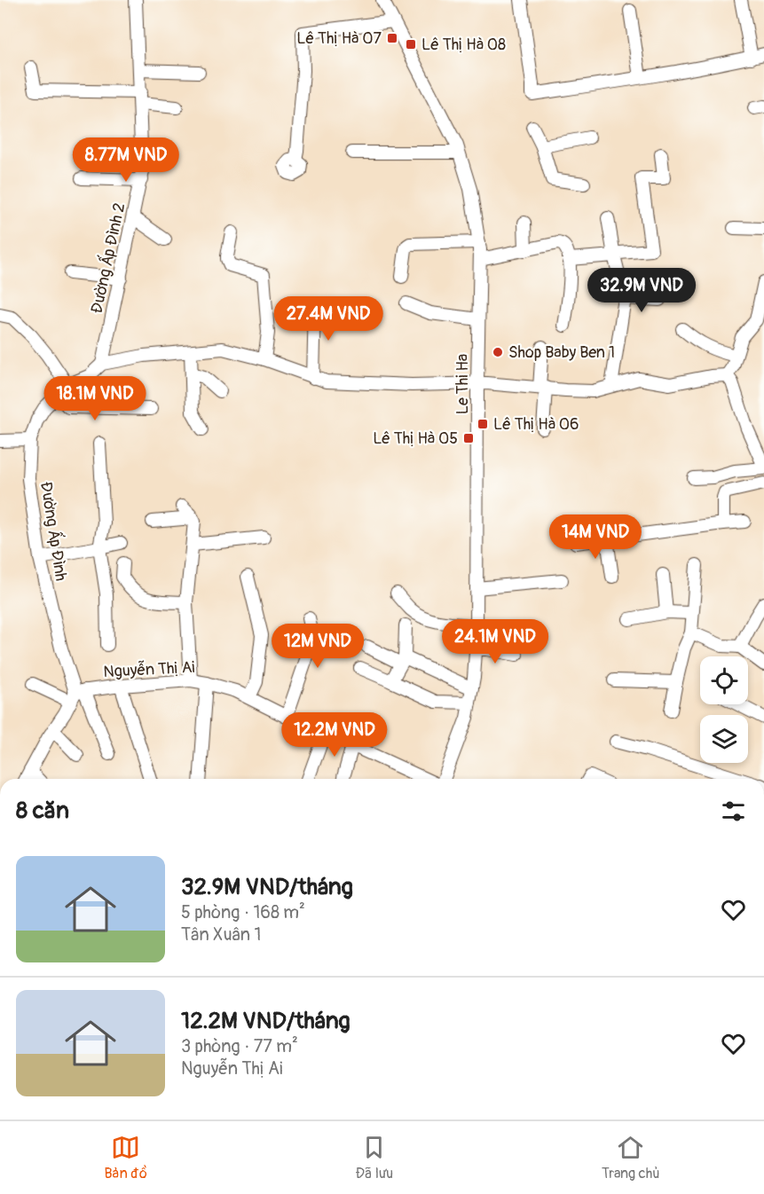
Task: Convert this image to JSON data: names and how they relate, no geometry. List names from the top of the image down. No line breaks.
{"streets":{"street":["Đường Ấp Đình 2","Le Thi Ha","Đường Ấp Đình","Nguyễn Thị Ai"]},"crossings":[["Đường Ấp Đình 2","Đường Ấp Đình"],["Đường Ấp Đình","Nguyễn Thị Ai"]],"places":{"transit":["Lê Thị Hà 07","Lê Thị Hà 08","Lê Thị Hà 06","Lê Thị Hà 05"],"other":["Shop Baby Ben 1"]},"page":{"price":["8.77M VND","32.9M VND","27.4M VND","18.1M VND","14M VND","24.1M VND","12M VND","12.2M VND"],"heading":"8 căn","list":[{"name":"32.9M VND/tháng","note":"5 phòng · 168 m² · Tân Xuân 1"},{"name":"12.2M VND/tháng","note":"3 phòng · 77 m² · Nguyễn Thị Ai"}],"tabs":["Bản đồ","Đã lưu","Trang chủ"]}}
